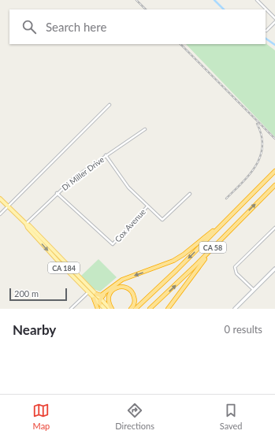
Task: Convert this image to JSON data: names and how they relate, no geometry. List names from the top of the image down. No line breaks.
{"streets":{"highway":["CA 58"],"main road":["CA 184"],"street":["Di Miller Drive","Cox Avenue"]},"crossings":[["Di Miller Drive","Cox Avenue"],["Di Miller Drive","CA 184"]],"scale_bar":"200 m","page":{"search":"Search here","scale":"200 m","heading":["Nearby","0 results"],"nav":["Map","Directions","Saved"]}}
